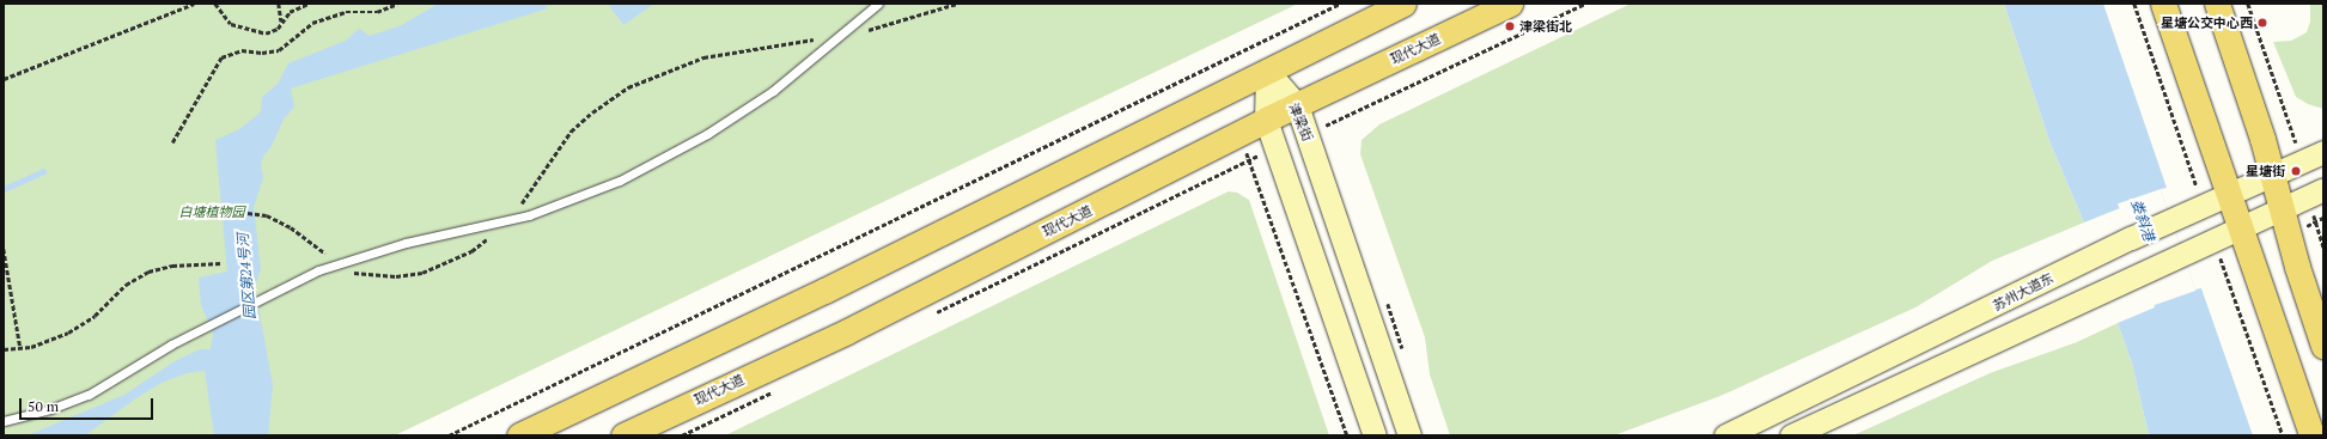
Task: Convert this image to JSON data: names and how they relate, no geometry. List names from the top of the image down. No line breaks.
{"streets":{"main road":["现代大道","津梁街","苏州大道东"]},"crossings":[["现代大道","津梁街"]],"water":["娄斜港","园区第24号河"],"parks":["白塘植物园"],"places":["星塘公交中心西","津梁街北","星塘街"],"scale_bar":"50 m"}
